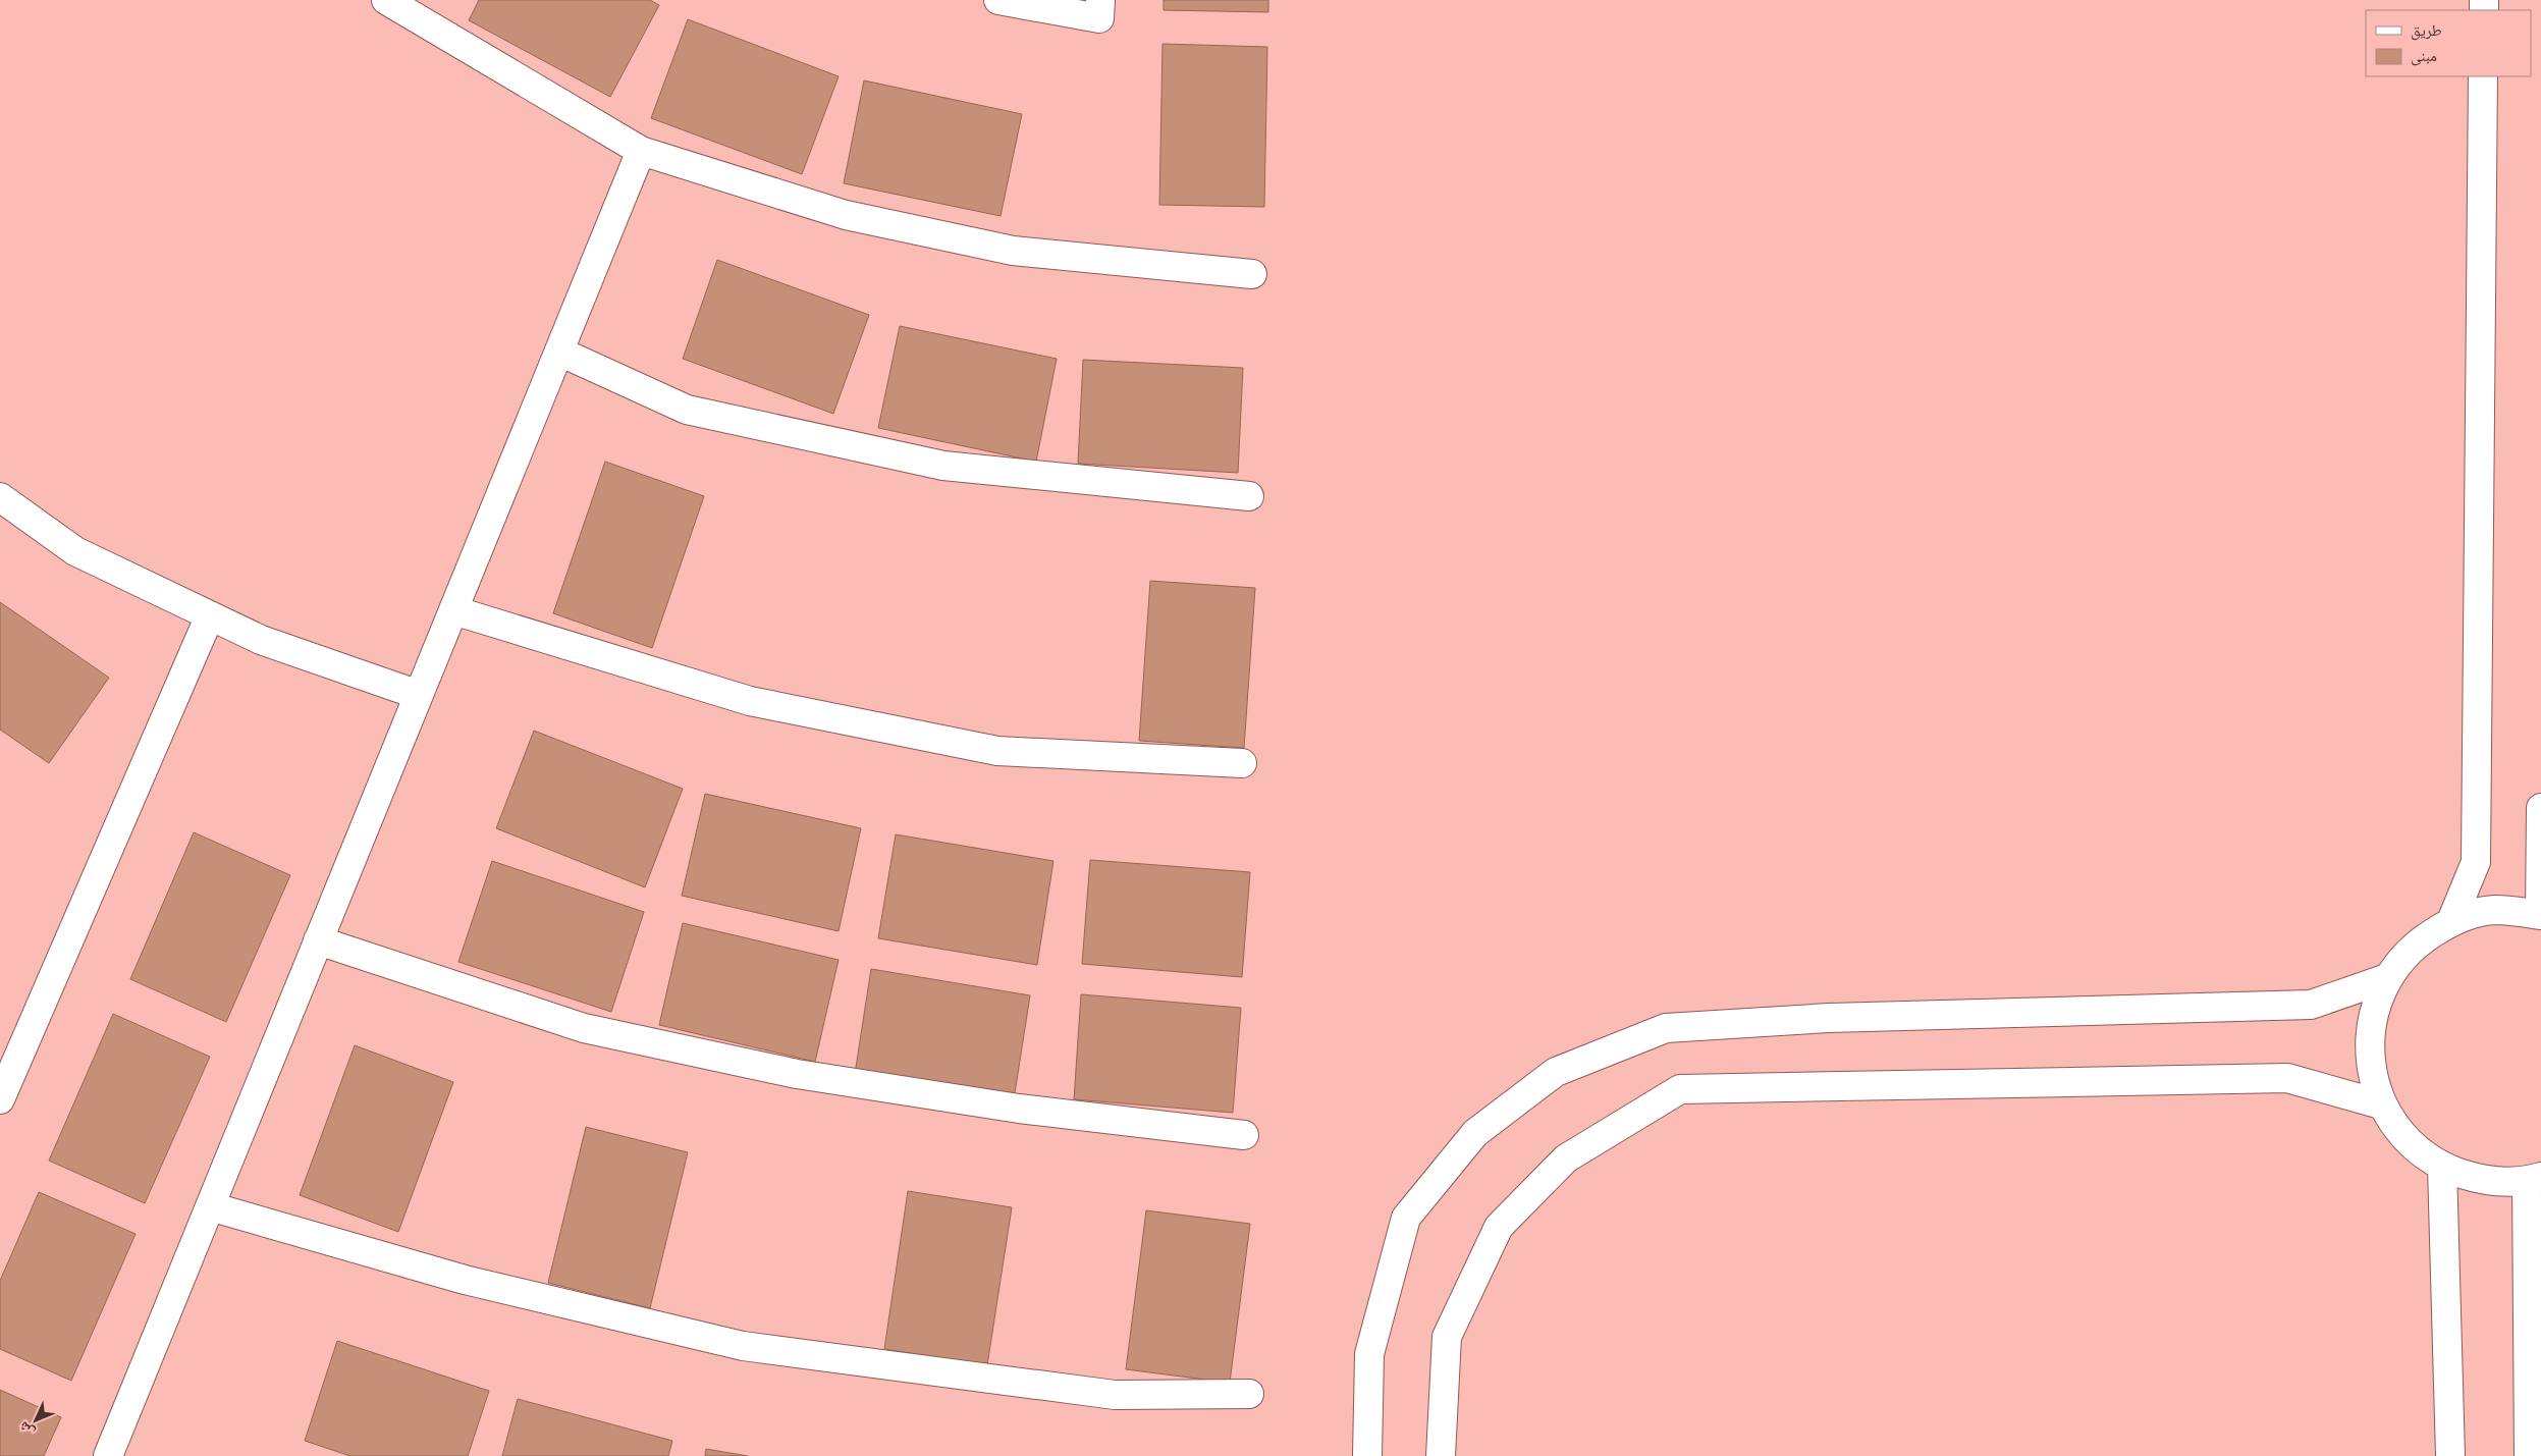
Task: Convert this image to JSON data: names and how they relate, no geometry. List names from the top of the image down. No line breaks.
{"legend":["طريق","مبنى"],"north":"bottom left"}
